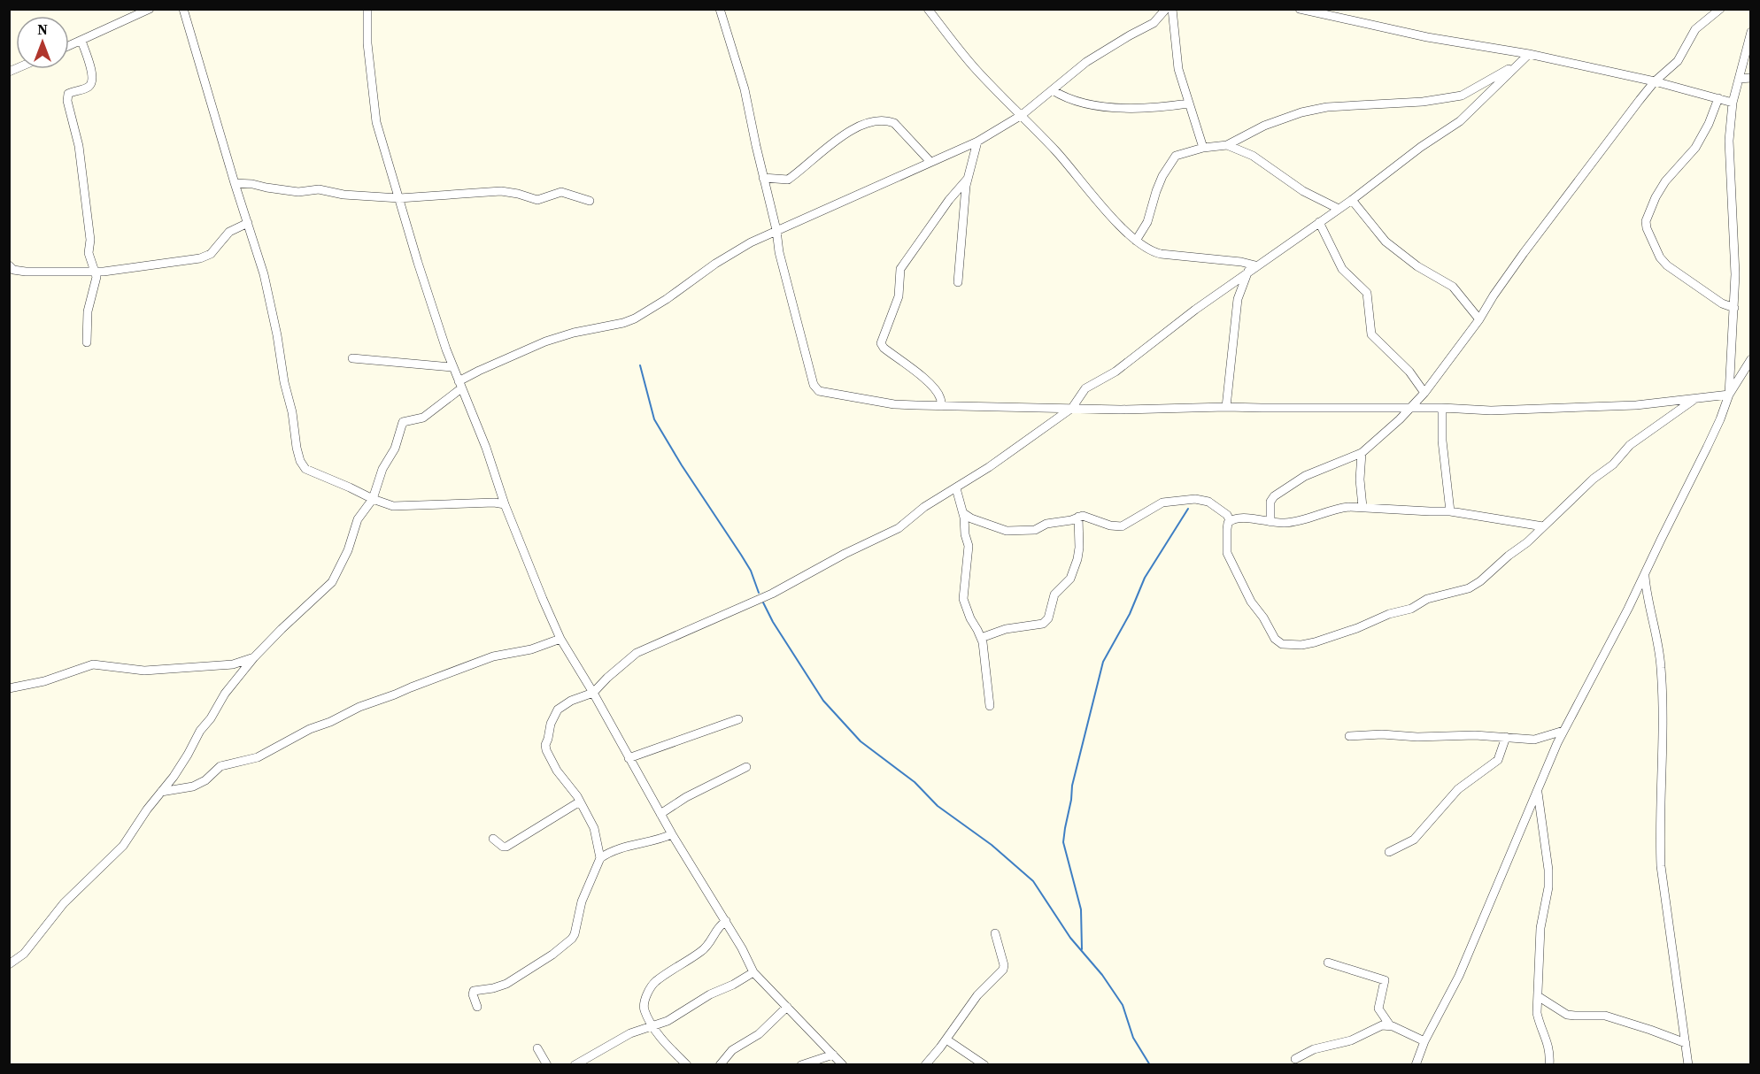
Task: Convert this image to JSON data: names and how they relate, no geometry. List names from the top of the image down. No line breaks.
{"north":"top"}
